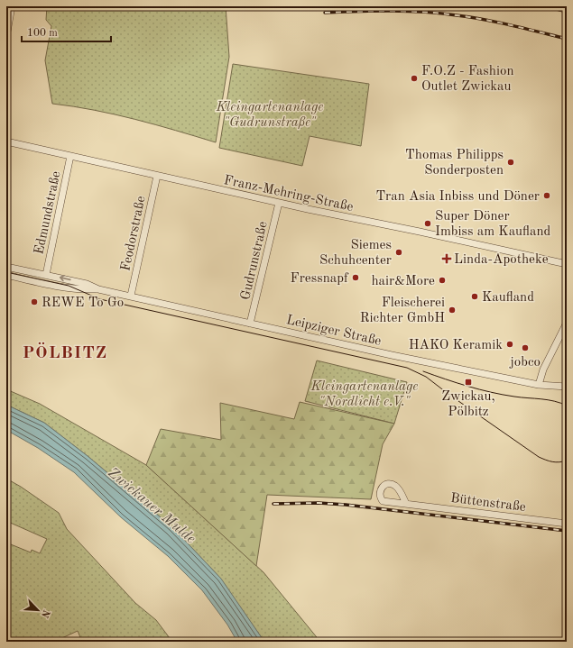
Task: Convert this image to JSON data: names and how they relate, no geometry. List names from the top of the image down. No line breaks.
{"streets":{"street":["Franz-Mehring-Straße","Edmundstraße","Feodorstraße","Gudrunstraße","Leipziger Straße","Büttenstraße"]},"crossings":[["Franz-Mehring-Straße","Edmundstraße"],["Franz-Mehring-Straße","Feodorstraße"],["Franz-Mehring-Straße","Gudrunstraße"],["Edmundstraße","Leipziger Straße"],["Feodorstraße","Leipziger Straße"],["Gudrunstraße","Leipziger Straße"]],"districts":["PÖLBITZ"],"water":["Zwickauer Mulde"],"parks":["Kleingartenanlage \"Gudrunstraße\"","Kleingartenanlage \"Nordlicht e.V.\""],"places":{"other":["F.O.Z - Fashion Outlet Zwickau","Thomas Philipps Sonderposten","Tran Asia Inbiss und Döner","Super Döner Imbiss am Kaufland","Siemes Schuhcenter","Fressnapf","hair&More","Kaufland","REWE To Go","Fleischerei Richter GmbH","HAKO Keramik","jobco"],"health":["Linda-Apotheke"],"transit":["Zwickau, Pölbitz"]},"scale_bar":"100 m","north":"bottom right"}
